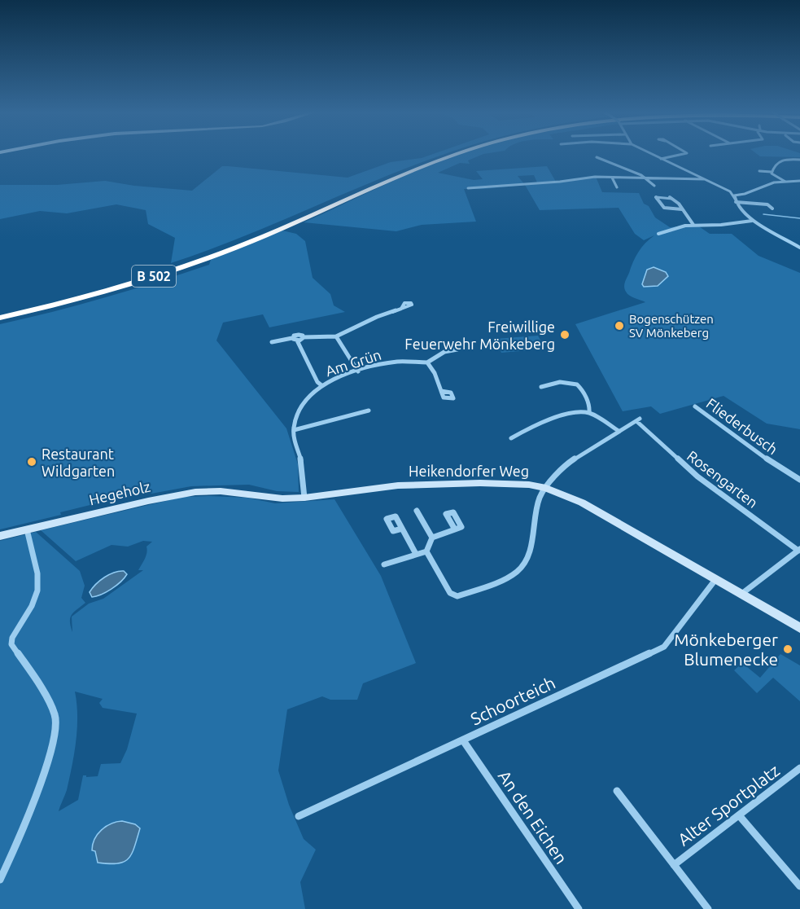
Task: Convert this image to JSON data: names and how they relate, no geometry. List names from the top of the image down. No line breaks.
{"streets":{"highway":["B 502"],"street":["Am Grün","Fliederbusch","Heikendorfer Weg","Rosengarten","Hegeholz","Schoorteich","Alter Sportplatz","An den Eichen"]},"crossings":[["Heikendorfer Weg","Hegeholz"],["Heikendorfer Weg","Schoorteich"],["Schoorteich","An den Eichen"]],"places":["Bogenschützen SV Mönkeberg","Freiwillige Feuerwehr Mönkeberg","Restaurant Wildgarten","Mönkeberger Blumenecke"]}
